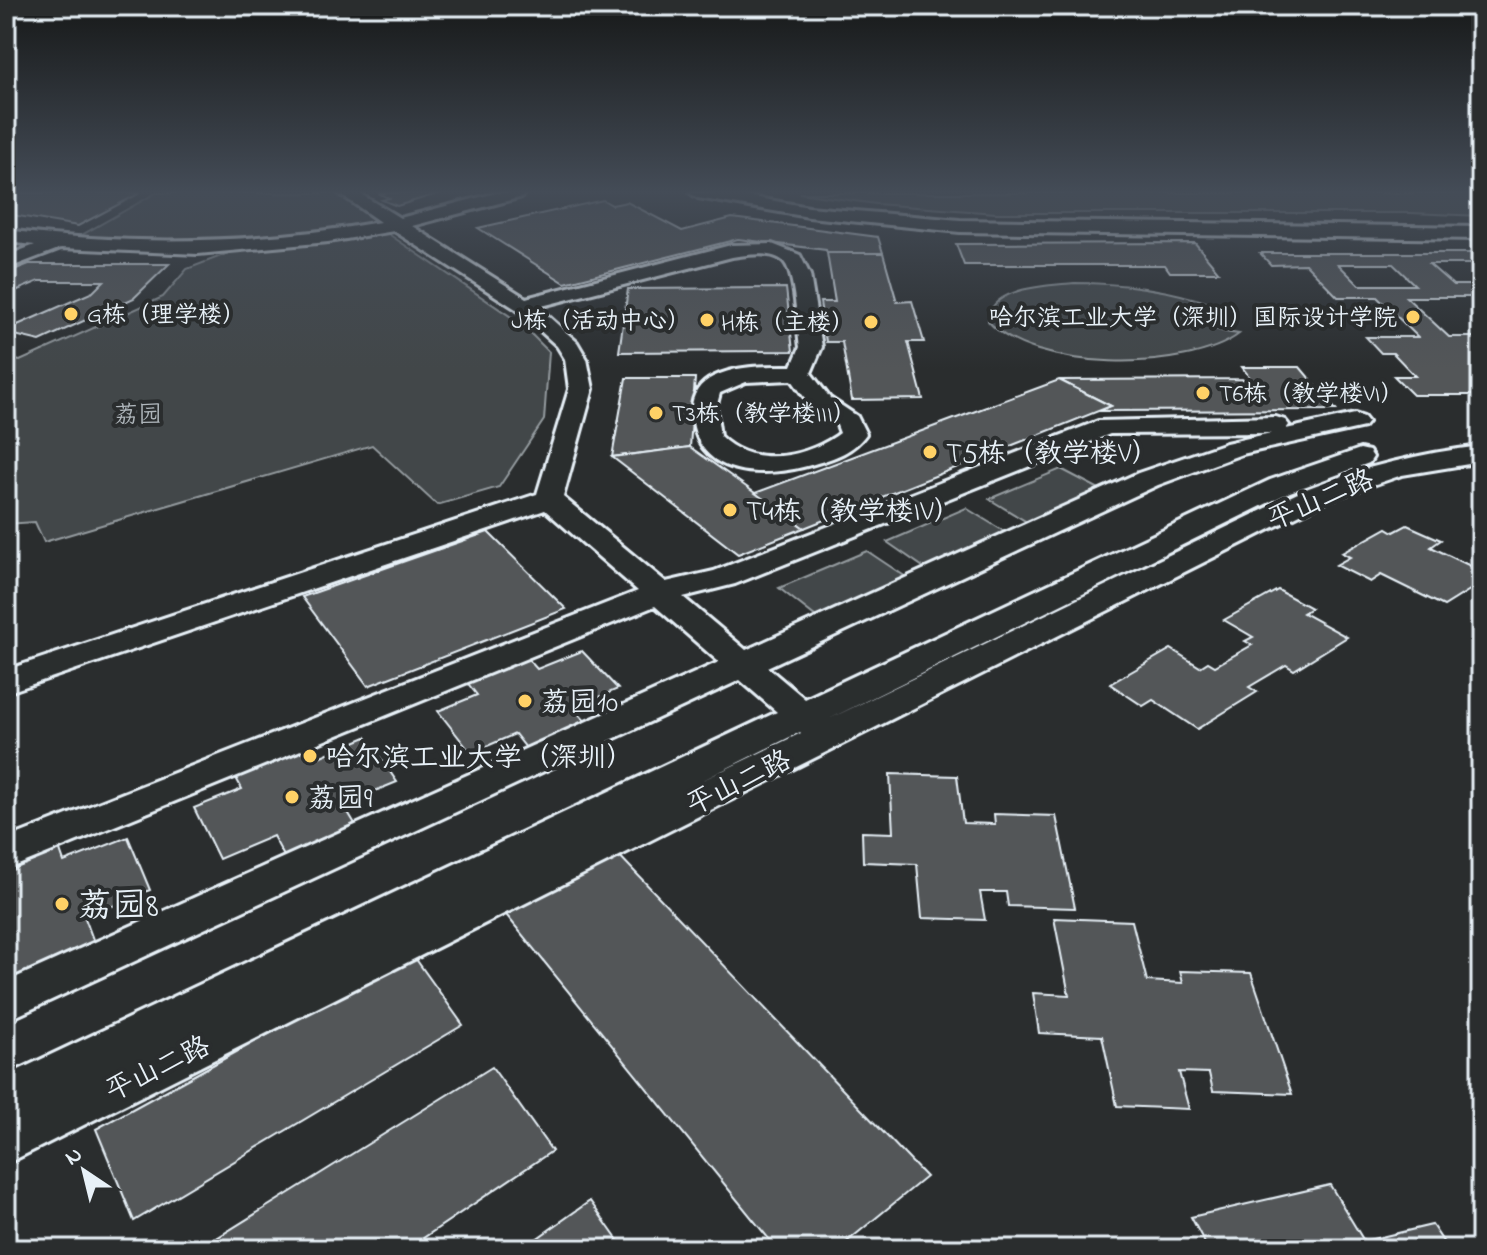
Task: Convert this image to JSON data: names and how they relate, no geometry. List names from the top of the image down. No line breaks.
{"streets":{"street":["平山二路"]},"parks":["荔园"],"places":["G栋（理学楼）","哈尔滨工业大学（深圳）国际设计学院","J栋（活动中心）","H栋（主楼）","T6栋（教学楼VI）","T3栋（教学楼III）","T5栋（教学楼V）","T4栋（教学楼IV）","荔园10","哈尔滨工业大学（深圳）","荔园9","荔园8"],"north":"top left"}
